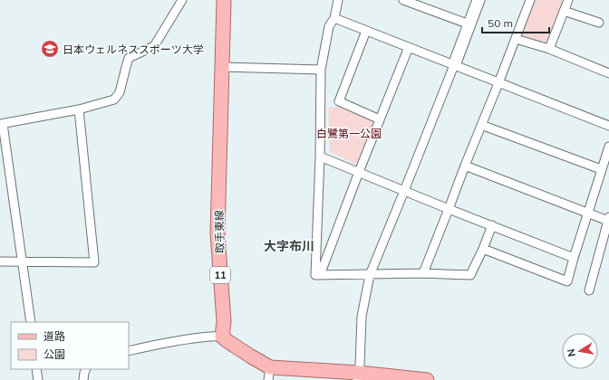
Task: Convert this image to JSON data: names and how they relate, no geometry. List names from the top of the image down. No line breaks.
{"streets":{"main road":["取手東線","11"]},"districts":["大字布川"],"parks":["白鷺第一公園"],"places":{"school or university":["日本ウェルネススポーツ大学"]},"legend":["道路","公園"],"scale_bar":"50 m","north":"left"}
